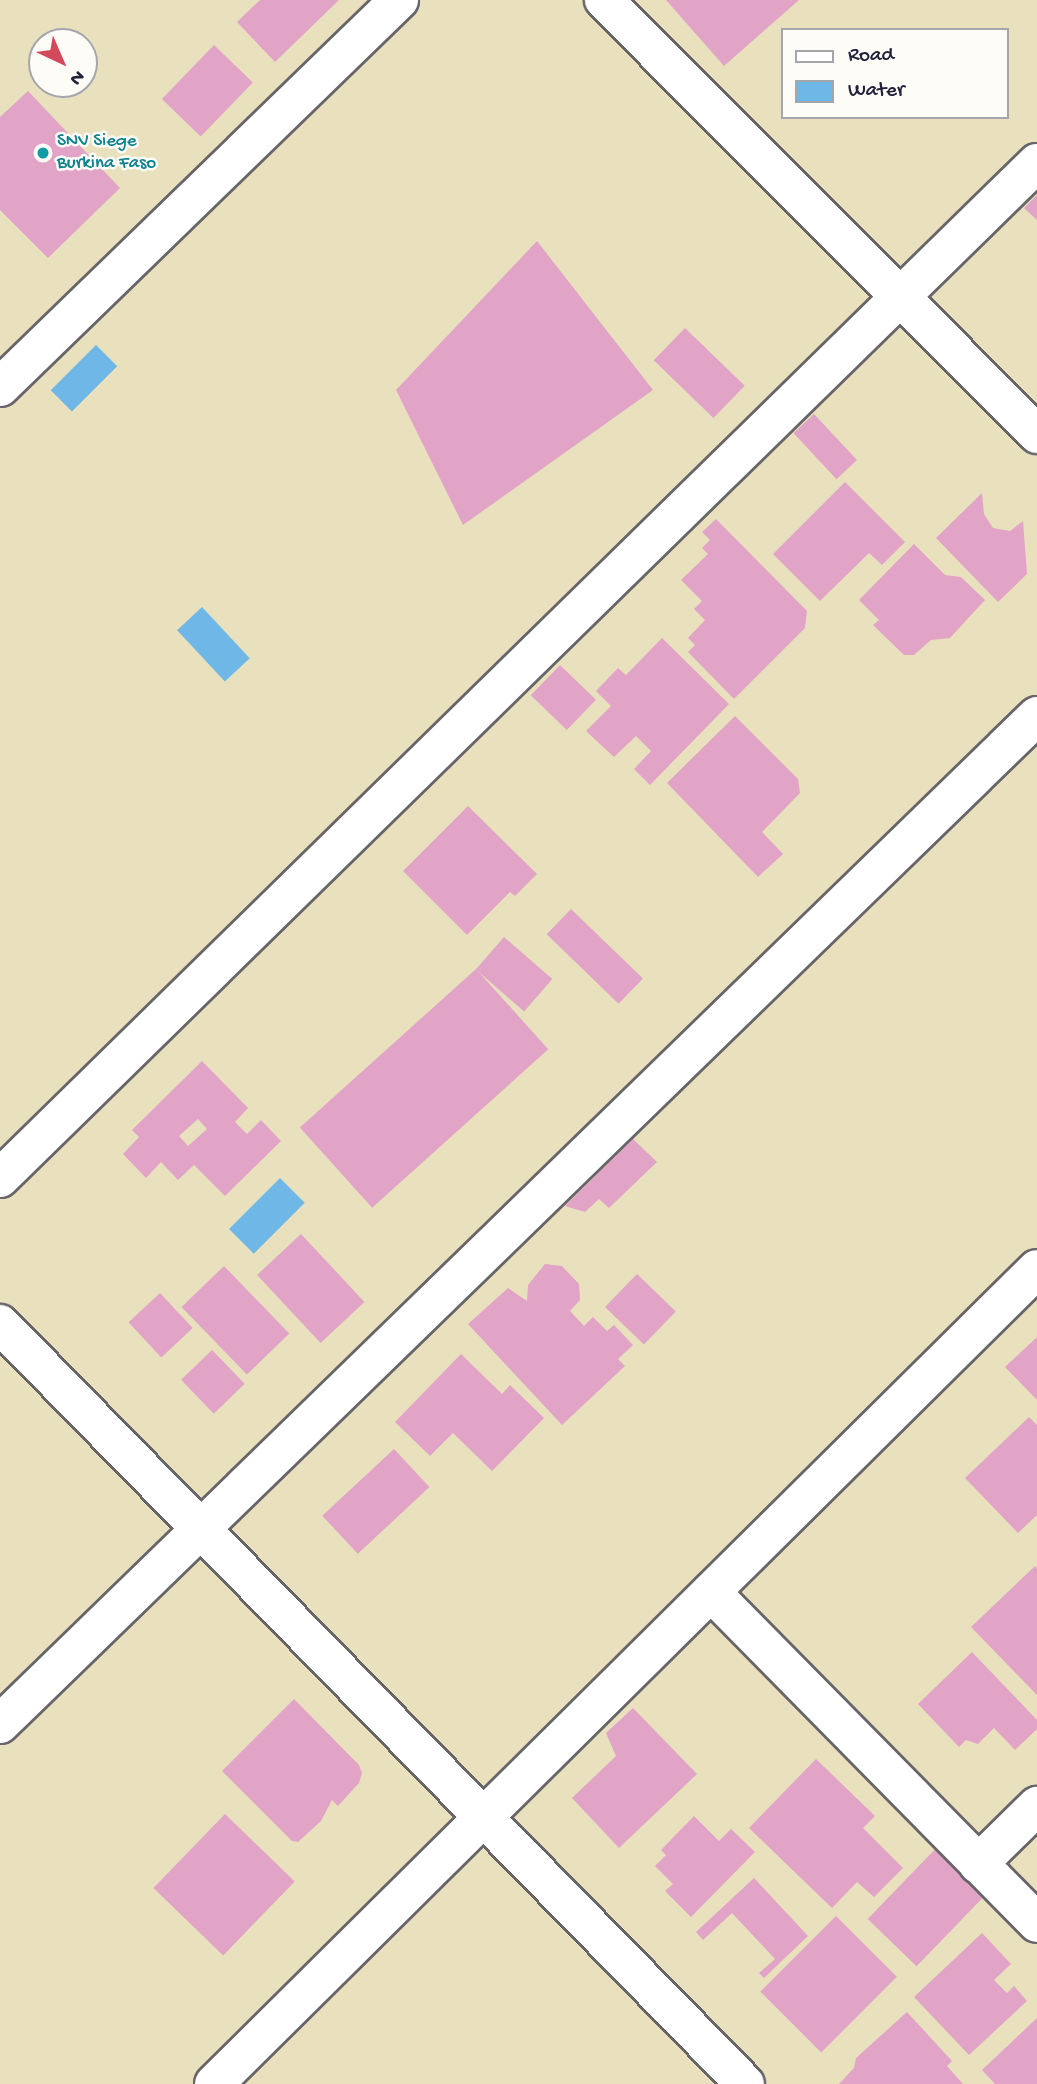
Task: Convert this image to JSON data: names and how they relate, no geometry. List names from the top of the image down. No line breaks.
{"places":["SNV Siege Burkina Faso"],"legend":["Road","Water"],"north":"bottom right"}
